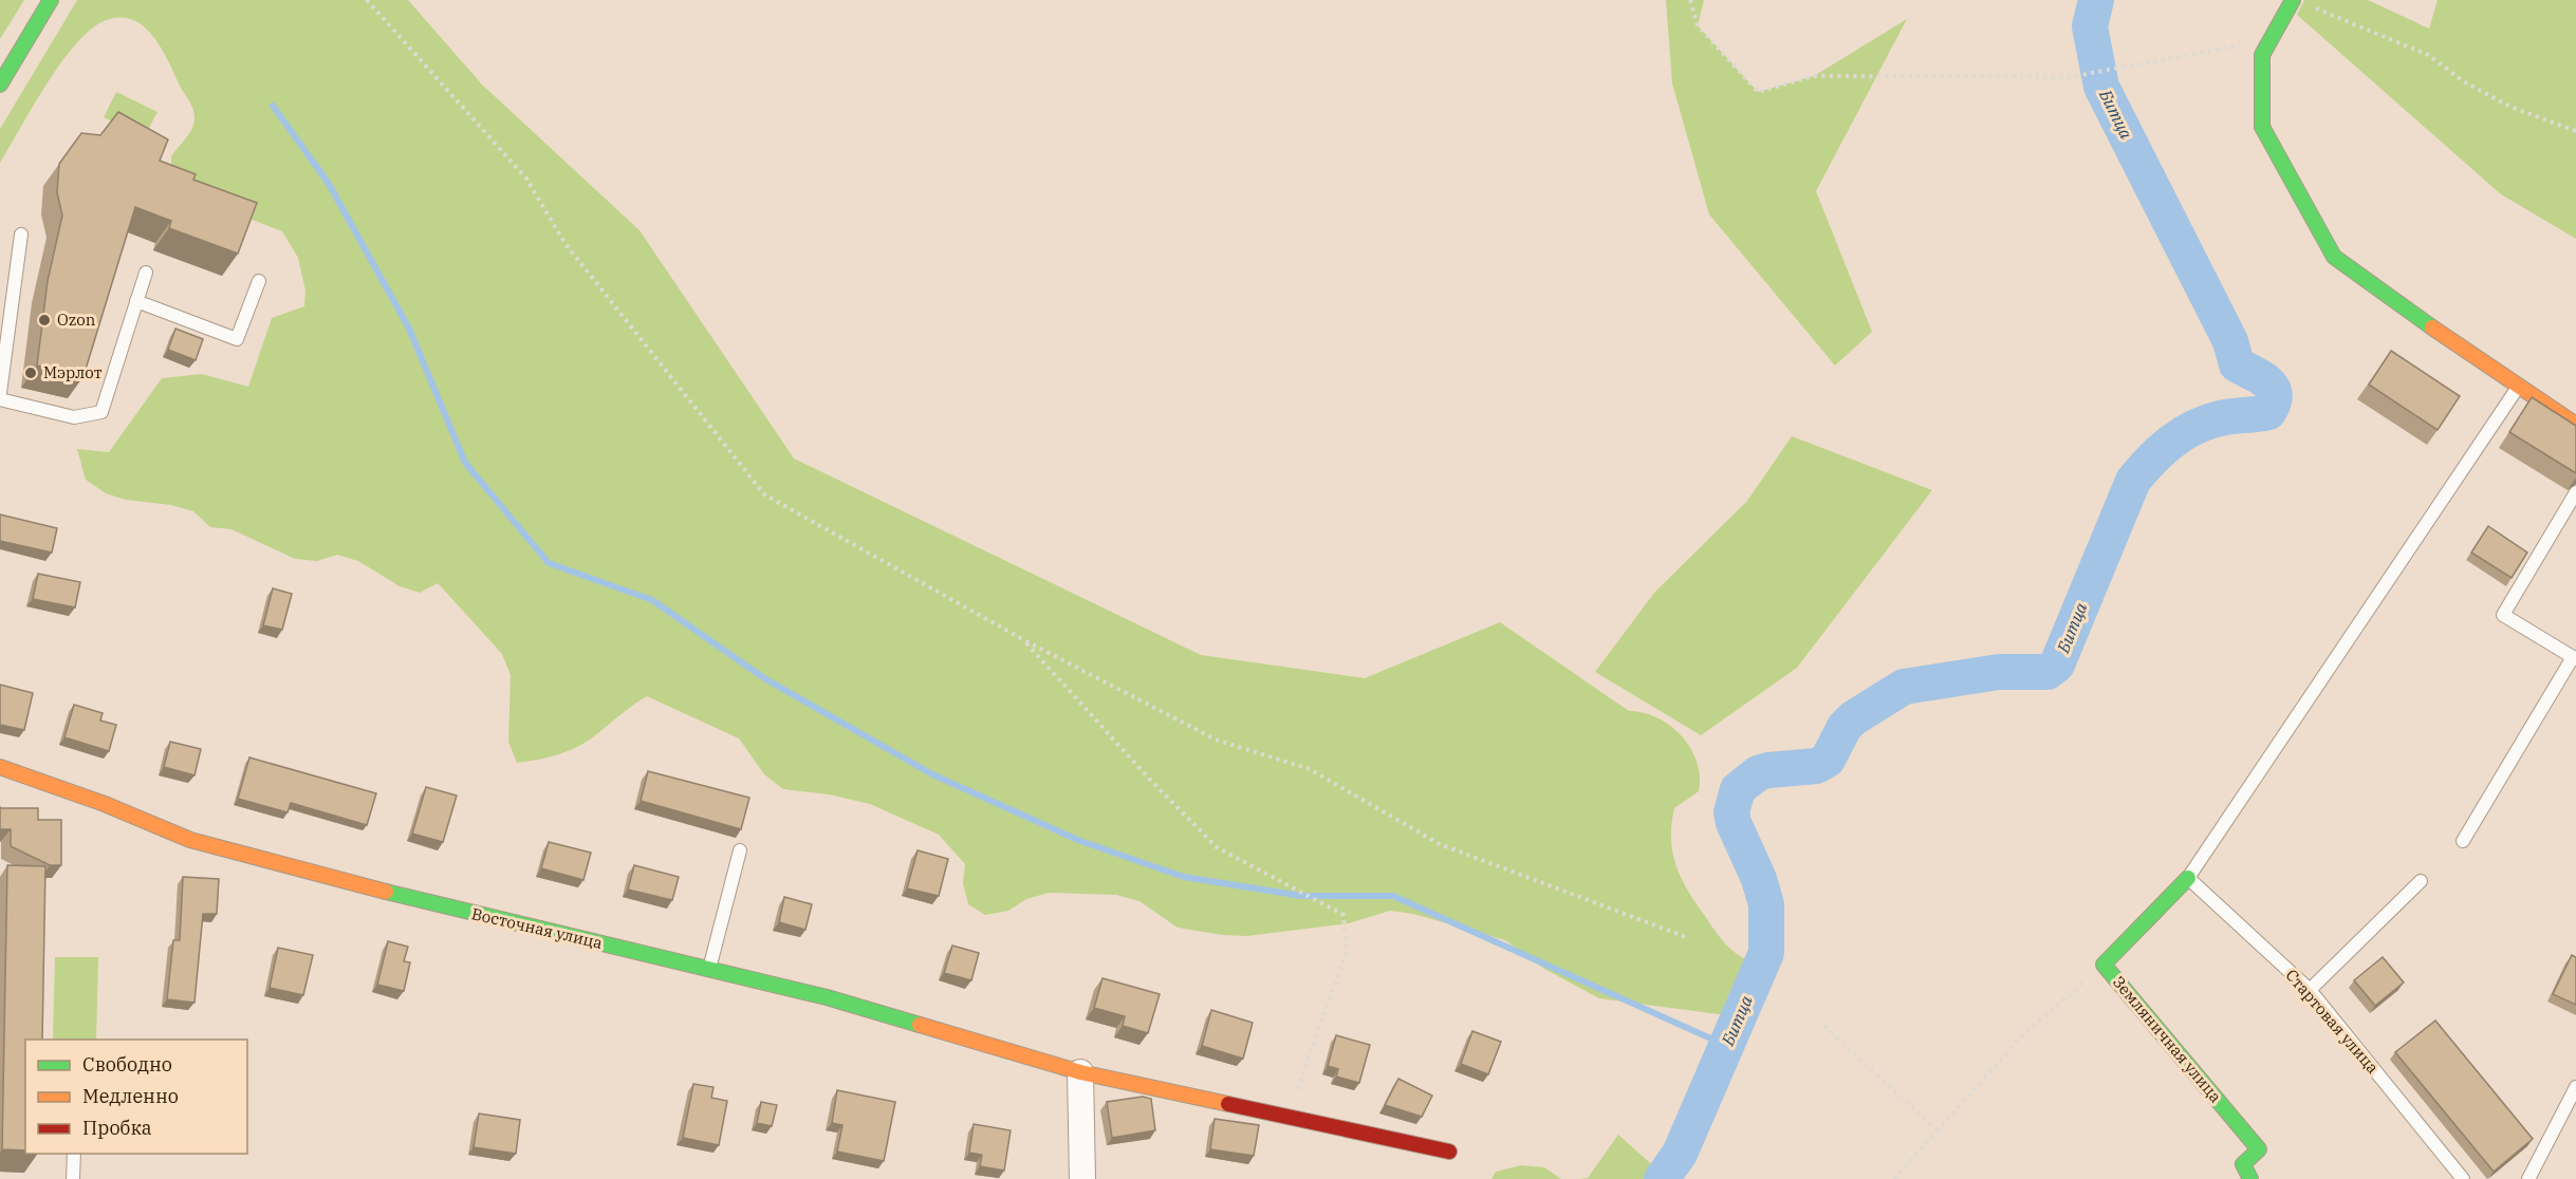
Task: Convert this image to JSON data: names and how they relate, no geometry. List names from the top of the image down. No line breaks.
{"streets":{"street":["Восточная улица","Земляничная улица"],"lane":["Стартовая улица"]},"crossings":[["Стартовая улица","Земляничная улица"]],"water":["Битца"],"places":["Ozon","Мэрлот"],"legend":["Свободно","Медленно","Пробка"]}
